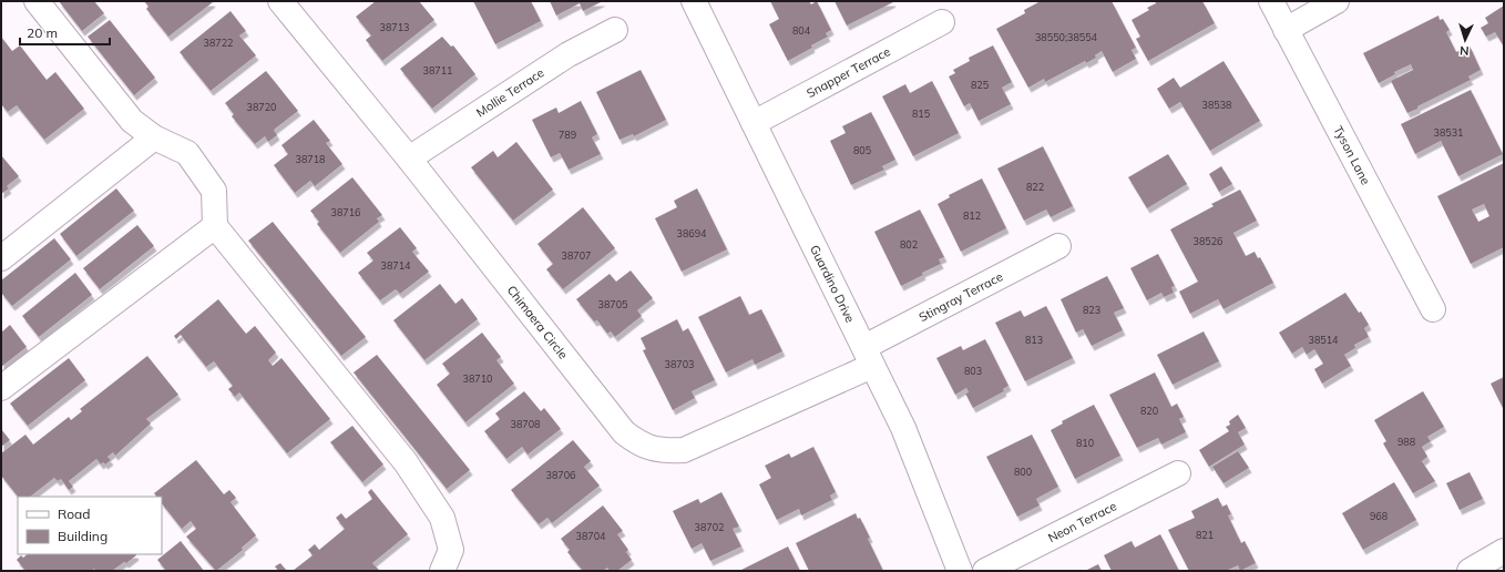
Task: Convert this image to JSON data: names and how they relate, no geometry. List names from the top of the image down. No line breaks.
{"streets":{"street":["Snapper Terrace","Mollie Terrace","Tyson Lane","Guardino Drive","Stingray Terrace","Chimaera Circle","Neon Terrace"]},"crossings":[["Snapper Terrace","Guardino Drive"],["Mollie Terrace","Chimaera Circle"],["Guardino Drive","Stingray Terrace"],["Guardino Drive","Chimaera Circle"],["Stingray Terrace","Chimaera Circle"]],"house_numbers":["38713","804","38550;38554","38722","38711","825","38538","38720","815","38531","789","805","38718","822","38716","812","38694","38526","802","38707","38714","38705","823","813","38514","38703","803","38710","820","38708","988","810","800","38706","968","38702","821","38704"],"legend":["Road","Building"],"scale_bar":"20 m","north":"bottom"}
